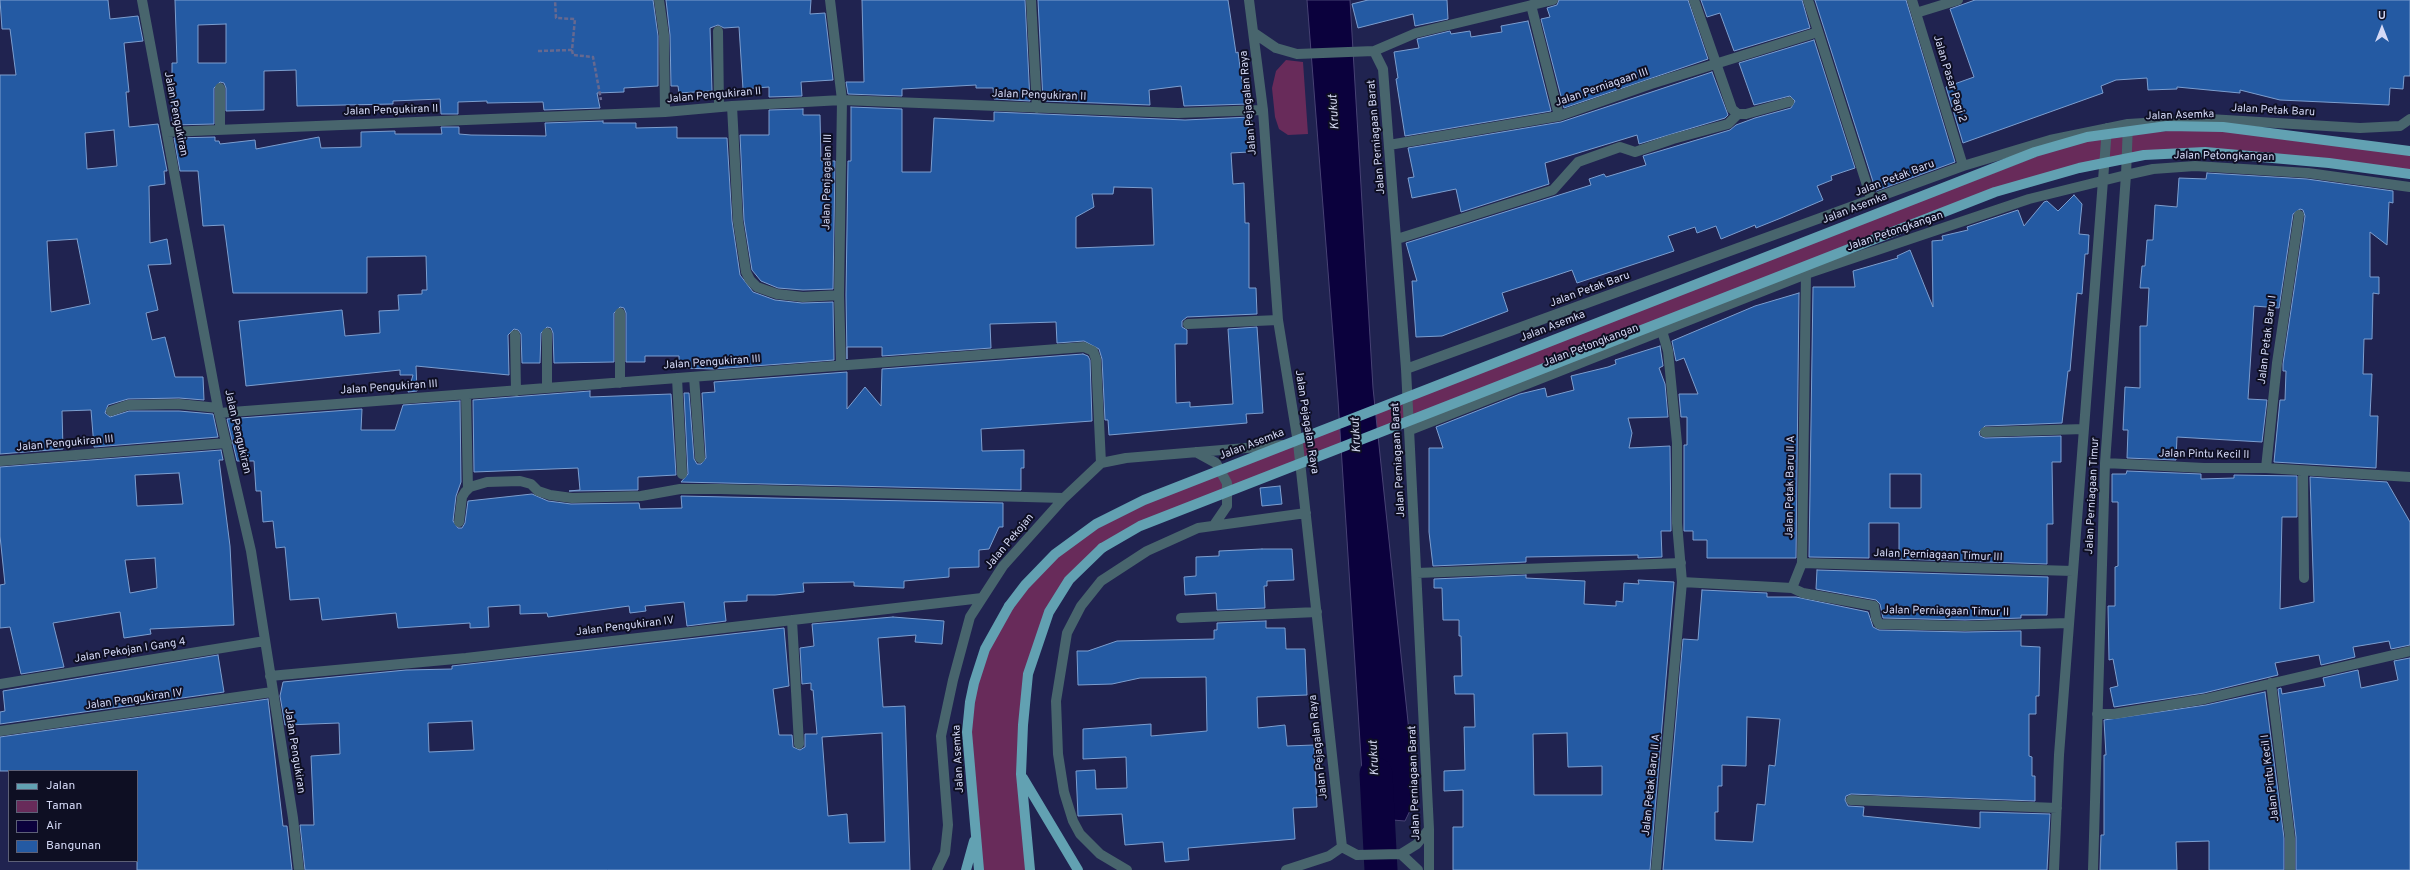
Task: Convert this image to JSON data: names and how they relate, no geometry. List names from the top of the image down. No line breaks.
{"streets":{"main road":["Jalan Asemka"],"street":["Jalan Pasar Pagi 2","Jalan Perniagaan III","Jalan Pengukiran II","Jalan Pejagalan Raya","Jalan Petak Baru","Jalan Pengukiran","Jalan Perniagaan Barat","Jalan Petongkangan","Jalan Penjagalan III","Jalan Petak Baru I","Jalan Pengukiran III","Jalan Pintu Kecil II","Jalan Petak Baru II A","Jalan Perniagaan Timur","Jalan Pekojan","Jalan Perniagaan Timur III","Jalan Perniagaan Timur II","Jalan Pengukiran IV","Jalan Pekojan I Gang 4","Jalan Pintu Kecil I"]},"crossings":[["Jalan Pasar Pagi 2","Jalan Petak Baru"],["Jalan Perniagaan III","Jalan Perniagaan Barat"],["Jalan Pengukiran II","Jalan Pejagalan Raya"],["Jalan Pengukiran II","Jalan Pengukiran"],["Jalan Pengukiran II","Jalan Penjagalan III"],["Jalan Petak Baru","Jalan Perniagaan Barat"],["Jalan Petak Baru","Jalan Perniagaan Timur"],["Jalan Pengukiran","Jalan Pengukiran III"],["Jalan Pengukiran","Jalan Pengukiran IV"],["Jalan Pengukiran","Jalan Pekojan I Gang 4"],["Jalan Perniagaan Barat","Jalan Petongkangan"],["Jalan Petongkangan","Jalan Petak Baru II A"],["Jalan Petongkangan","Jalan Perniagaan Timur"],["Jalan Penjagalan III","Jalan Pengukiran III"],["Jalan Petak Baru I","Jalan Pintu Kecil II"],["Jalan Pengukiran III","Jalan Pekojan"],["Jalan Pintu Kecil II","Jalan Perniagaan Timur"],["Jalan Petak Baru II A","Jalan Perniagaan Timur III"],["Jalan Petak Baru II A","Jalan Perniagaan Timur II"],["Jalan Perniagaan Timur","Jalan Perniagaan Timur III"],["Jalan Perniagaan Timur","Jalan Perniagaan Timur II"],["Jalan Pekojan","Jalan Pengukiran IV"]],"water":["Krukut"],"legend":["Jalan","Taman","Air","Bangunan"],"north":"top"}
